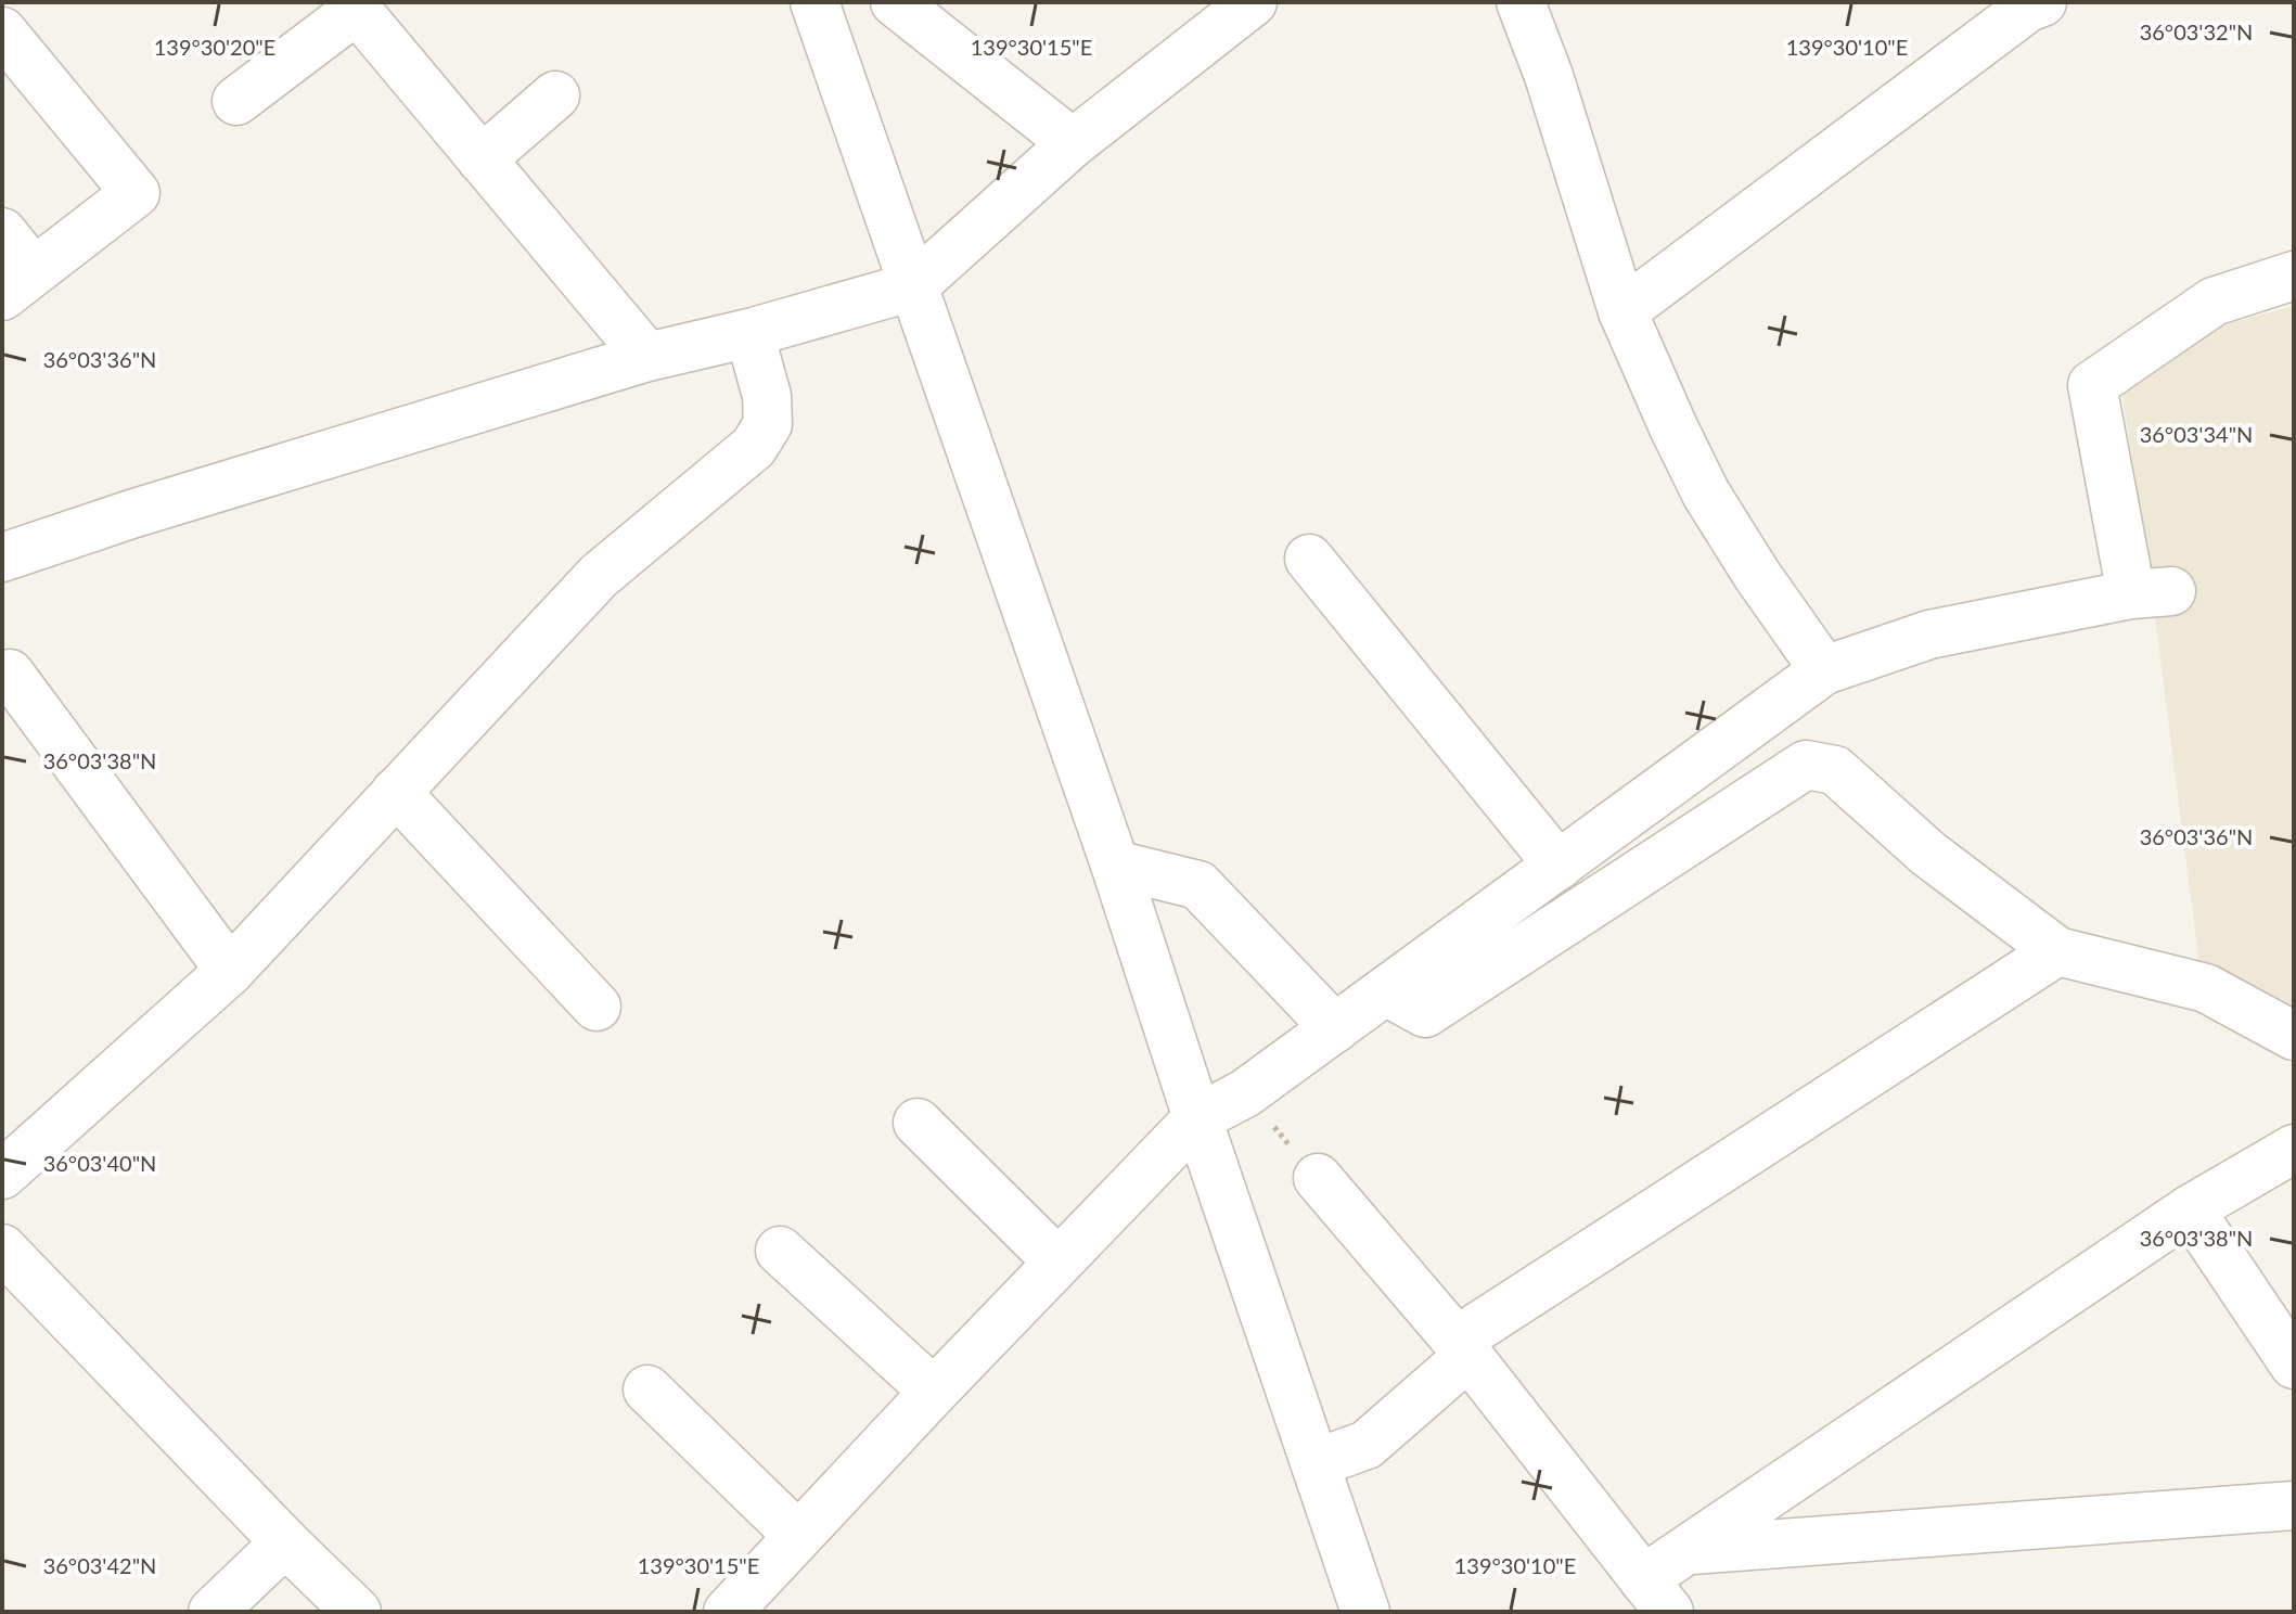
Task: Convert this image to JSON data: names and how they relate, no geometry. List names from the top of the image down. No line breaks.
{"coordinates":["36°03'32\"N","139°30'20\"E","139°30'15\"E","139°30'10\"E","36°03'36\"N","36°03'34\"N","36°03'38\"N","36°03'40\"N","36°03'42\"N"]}
